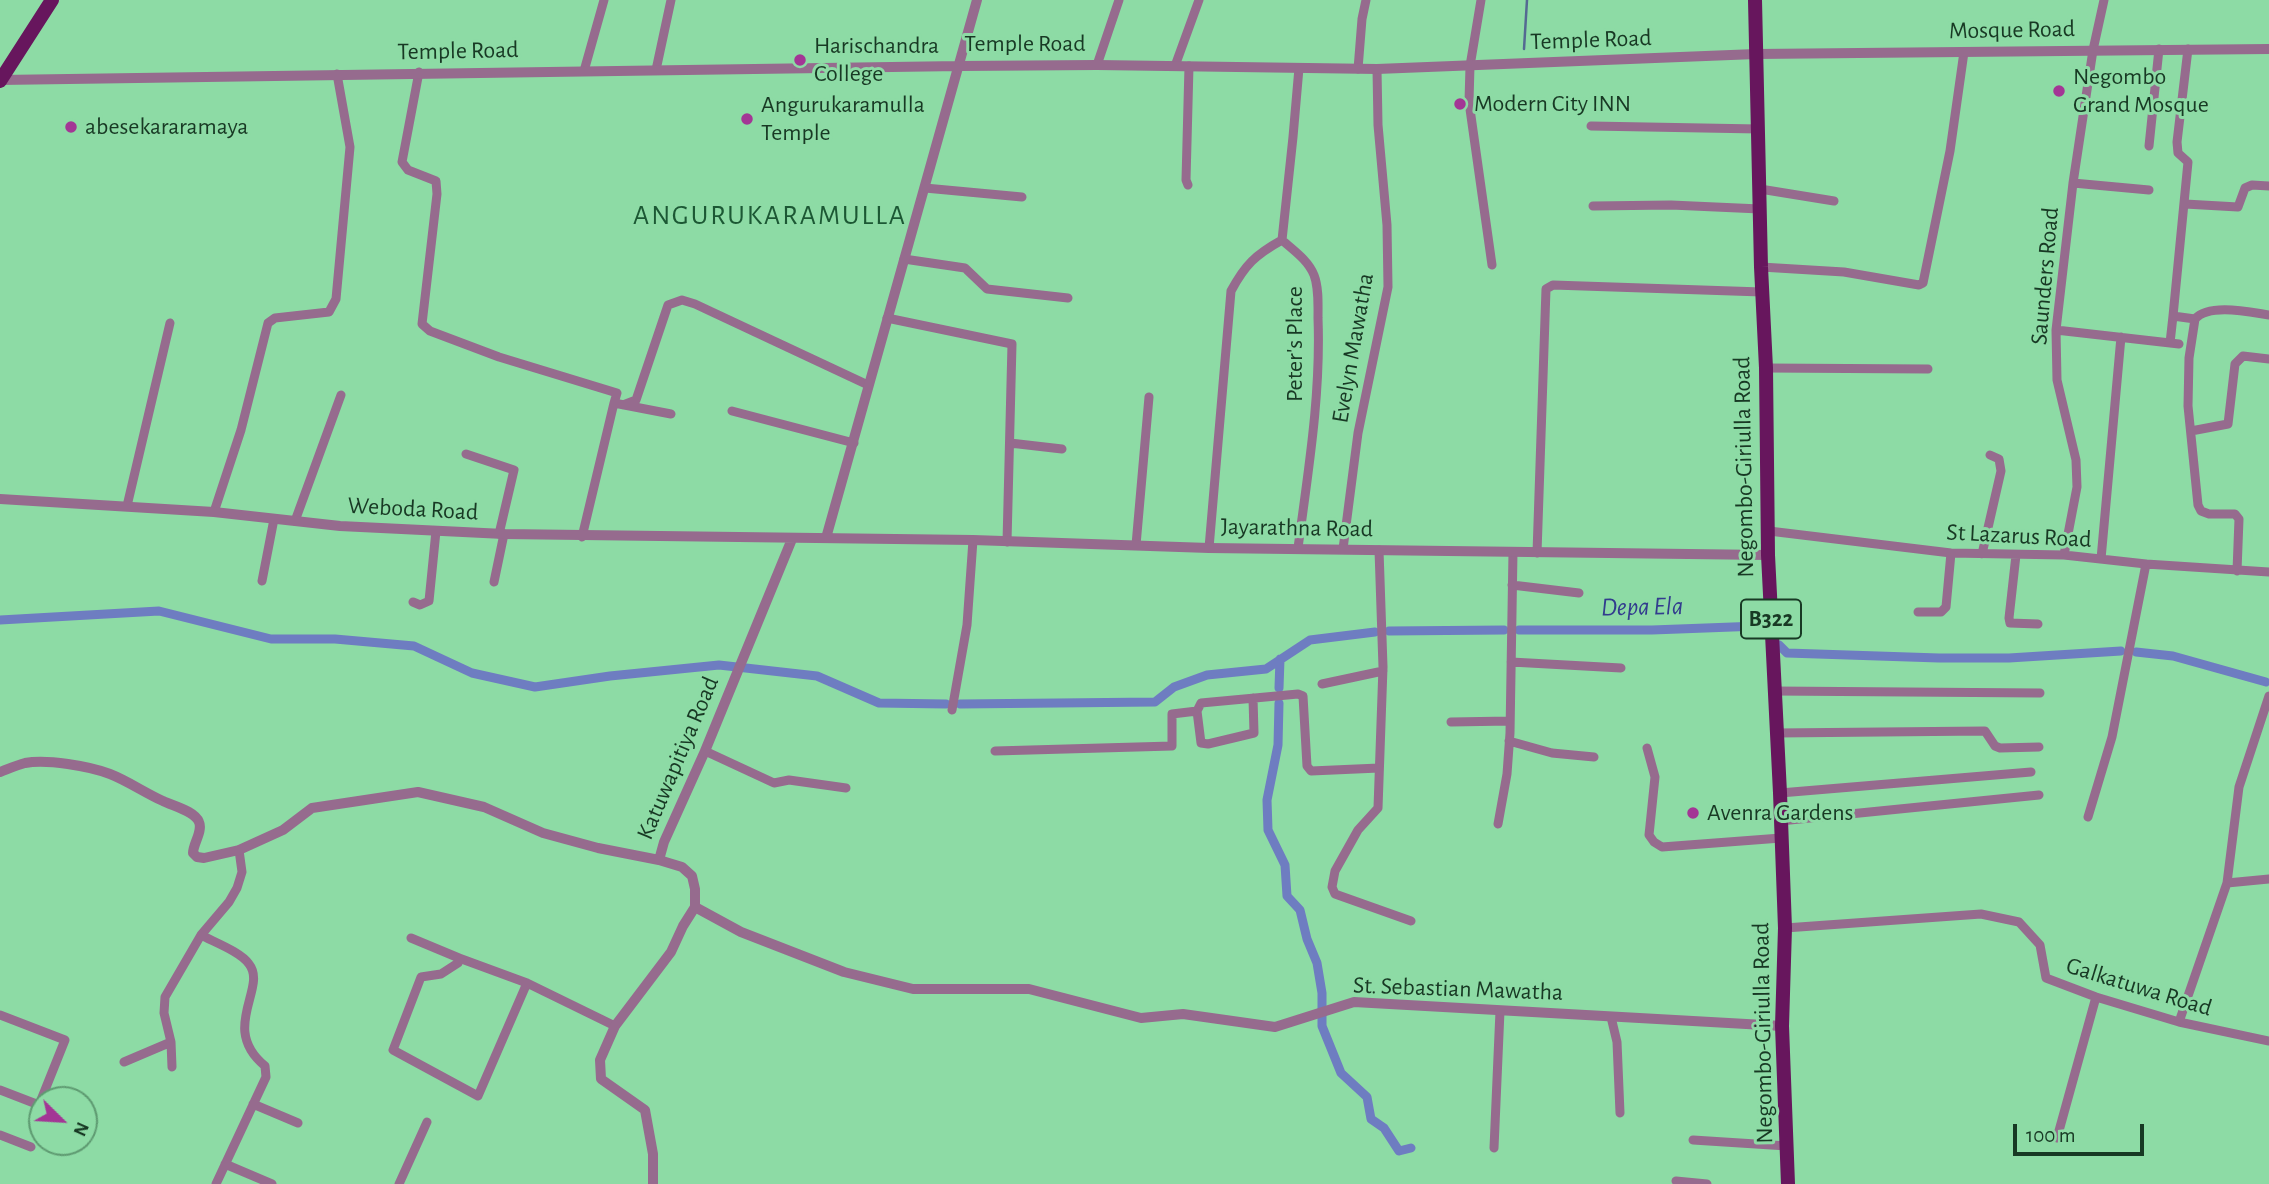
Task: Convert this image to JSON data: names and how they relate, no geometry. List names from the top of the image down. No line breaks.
{"streets":{"main road":["Negombo-Giriulla Road","B322"],"street":["Mosque Road","Temple Road","Saunders Road","Peter's Place","Evelyn Mawatha","Weboda Road","Jayarathna Road","St Lazarus Road","Katuwapitiya Road","Galkatuwa Road","St. Sebastian Mawatha"]},"crossings":[["Mosque Road","Temple Road"],["Mosque Road","Saunders Road"],["Mosque Road","Negombo-Giriulla Road"],["Temple Road","Evelyn Mawatha"],["Temple Road","Negombo-Giriulla Road"],["Saunders Road","St Lazarus Road"],["Peter's Place","Jayarathna Road"],["Evelyn Mawatha","Jayarathna Road"],["Negombo-Giriulla Road","Jayarathna Road"],["Negombo-Giriulla Road","St Lazarus Road"],["Negombo-Giriulla Road","Galkatuwa Road"],["Negombo-Giriulla Road","St. Sebastian Mawatha"],["Weboda Road","Jayarathna Road"],["Weboda Road","Katuwapitiya Road"],["Katuwapitiya Road","St. Sebastian Mawatha"]],"districts":["ANGURUKARAMULLA"],"water":["Depa Ela"],"places":["Harischandra College","Negombo Grand Mosque","Modern City INN","Angurukaramulla Temple","abesekararamaya","Avenra Gardens"],"scale_bar":"100 m","north":"bottom right"}
